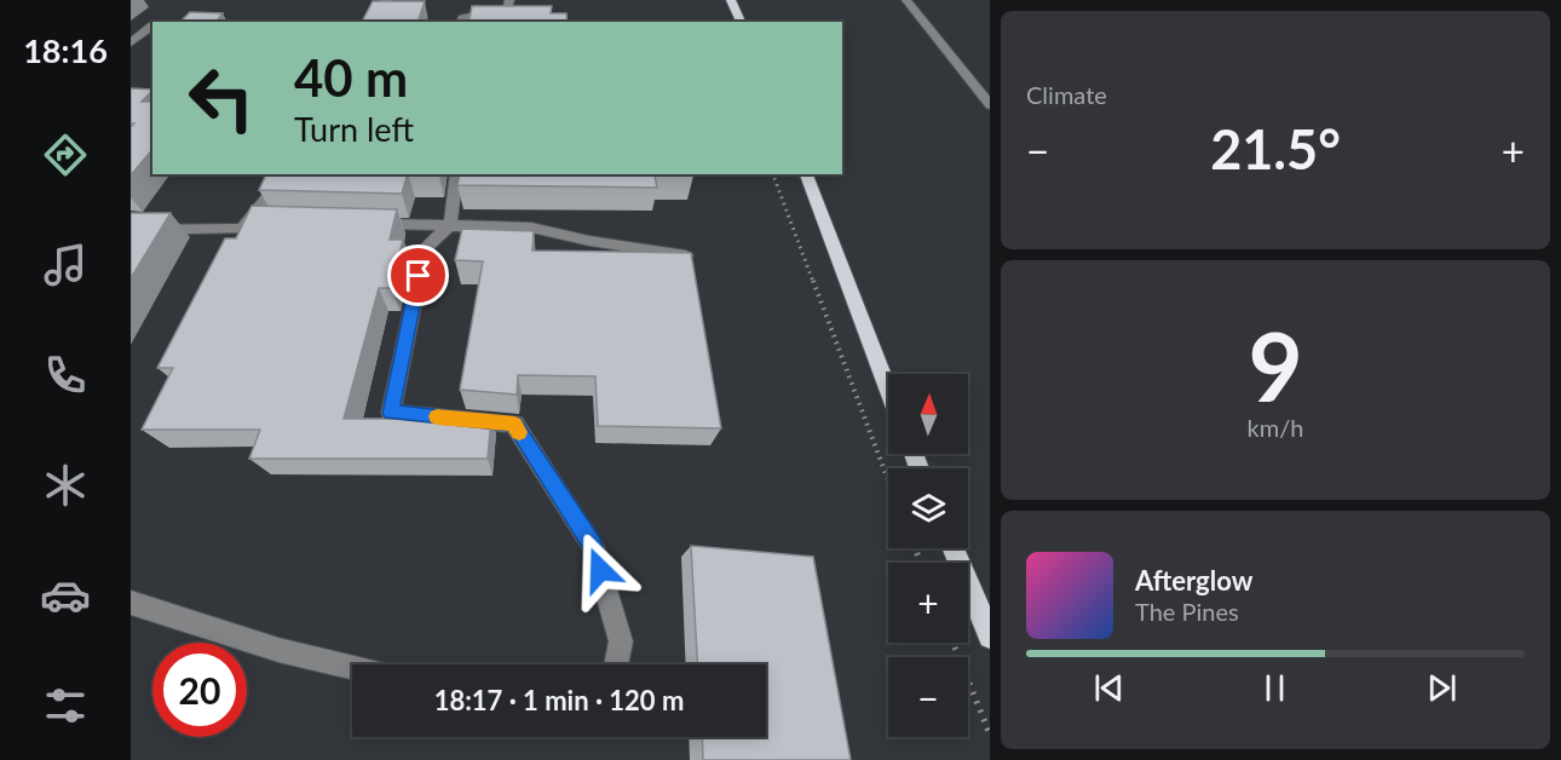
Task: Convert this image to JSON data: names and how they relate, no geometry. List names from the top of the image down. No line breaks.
{"north":"top","page":{"tabs":"18:16","tile":["Climate",["9","km/h"]],"turn":["40 m","Turn left"],"heat":["−","21.5°","+"],"map_buttons":["+","−"],"song":["Afterglow","The Pines"],"limit":"20","trip":"18:17 · 1 min · 120 m"}}
